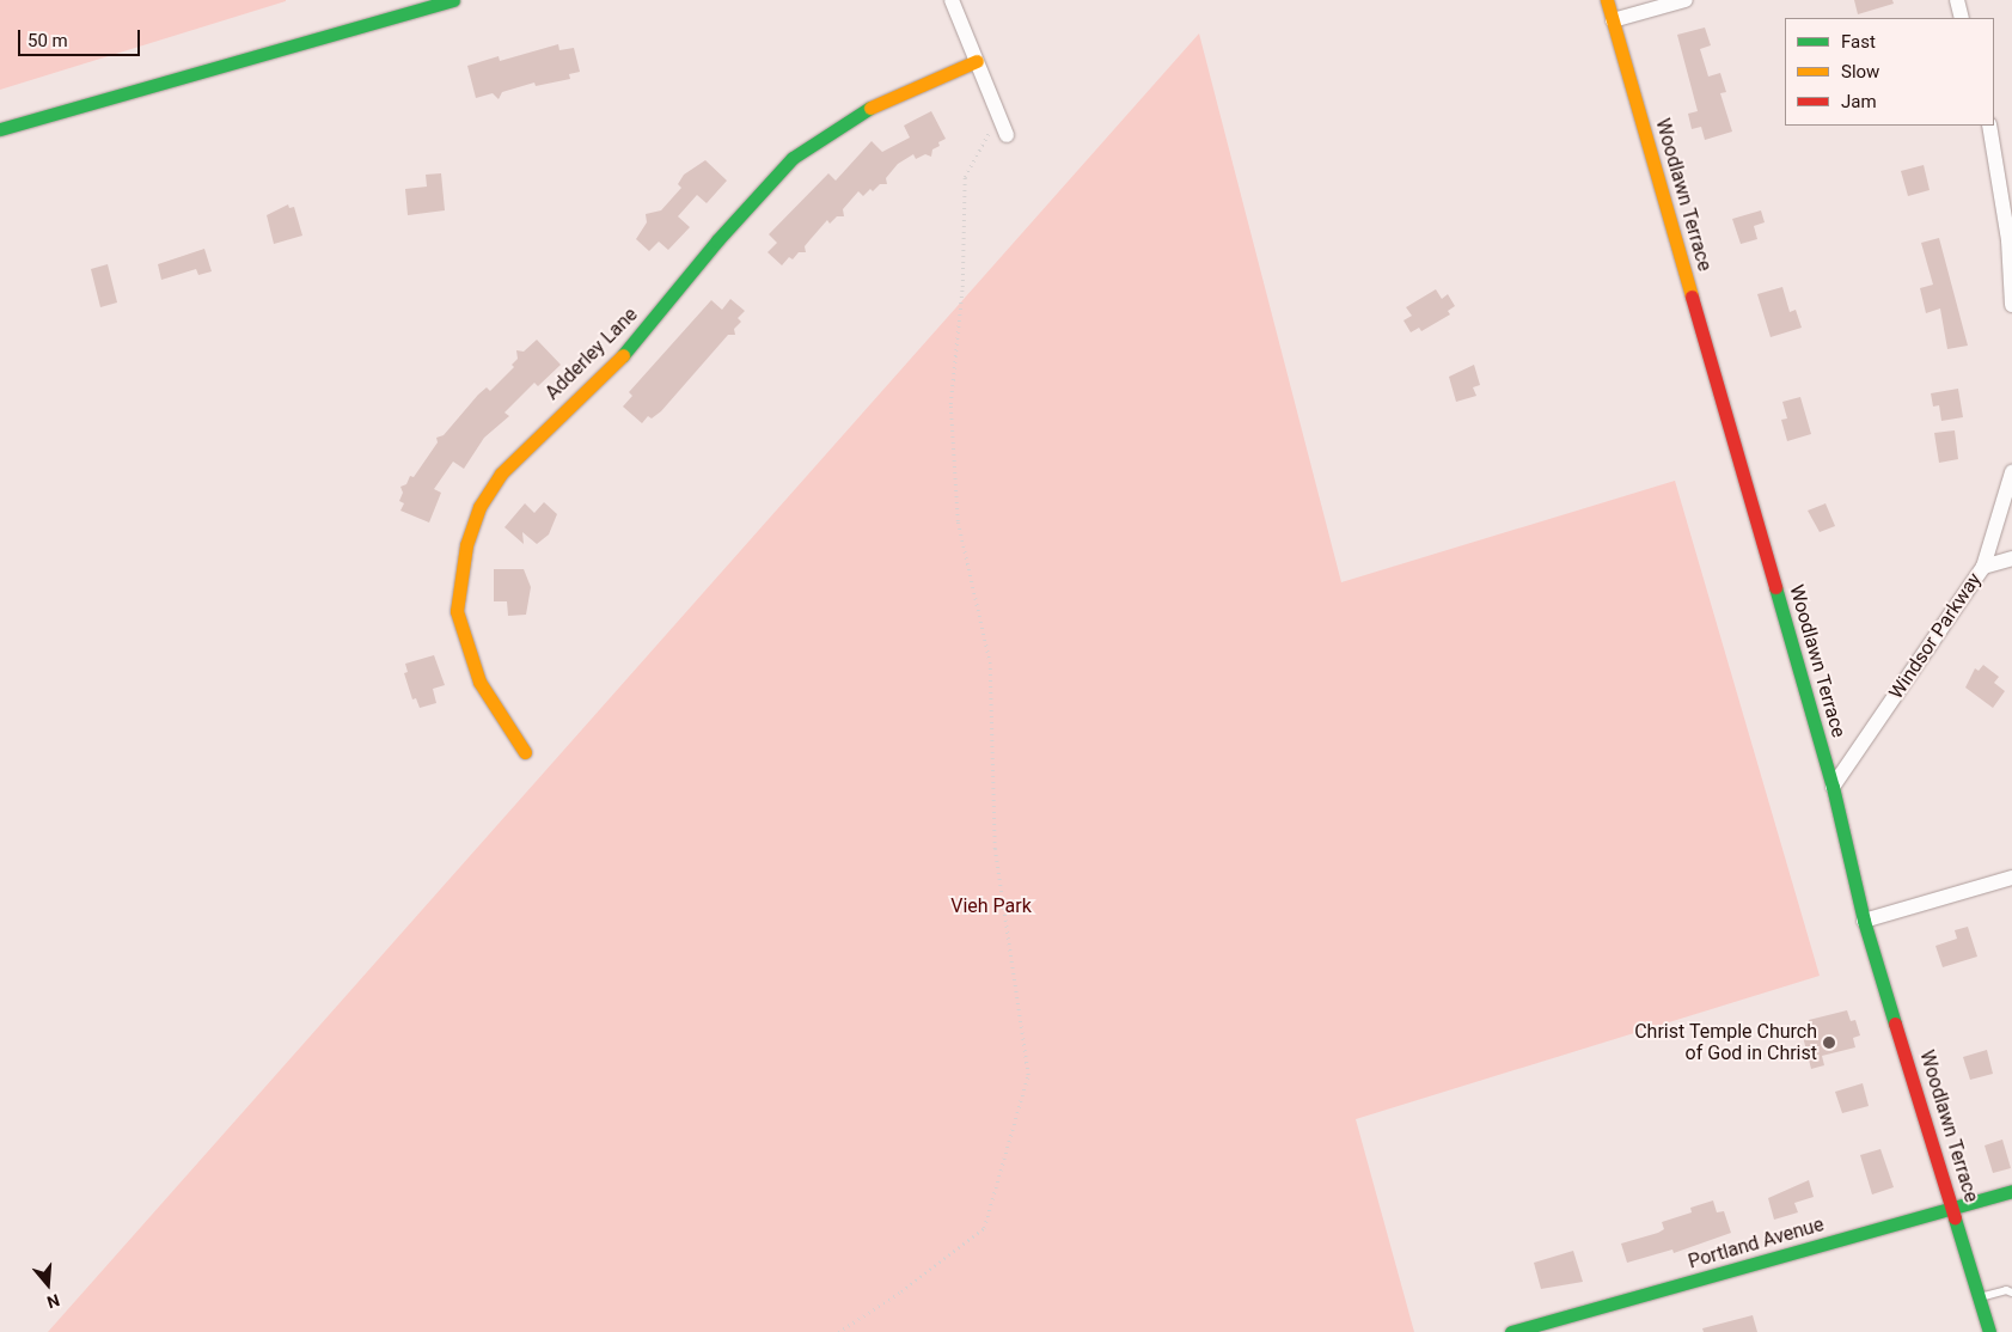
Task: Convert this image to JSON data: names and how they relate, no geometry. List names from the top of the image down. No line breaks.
{"streets":{"street":["Woodlawn Terrace","Adderley Lane","Windsor Parkway","Portland Avenue"]},"crossings":[["Woodlawn Terrace","Windsor Parkway"],["Woodlawn Terrace","Portland Avenue"]],"parks":["Vieh Park"],"places":["Christ Temple Church of God in Christ"],"legend":["Fast","Slow","Jam"],"scale_bar":"50 m","north":"bottom"}
